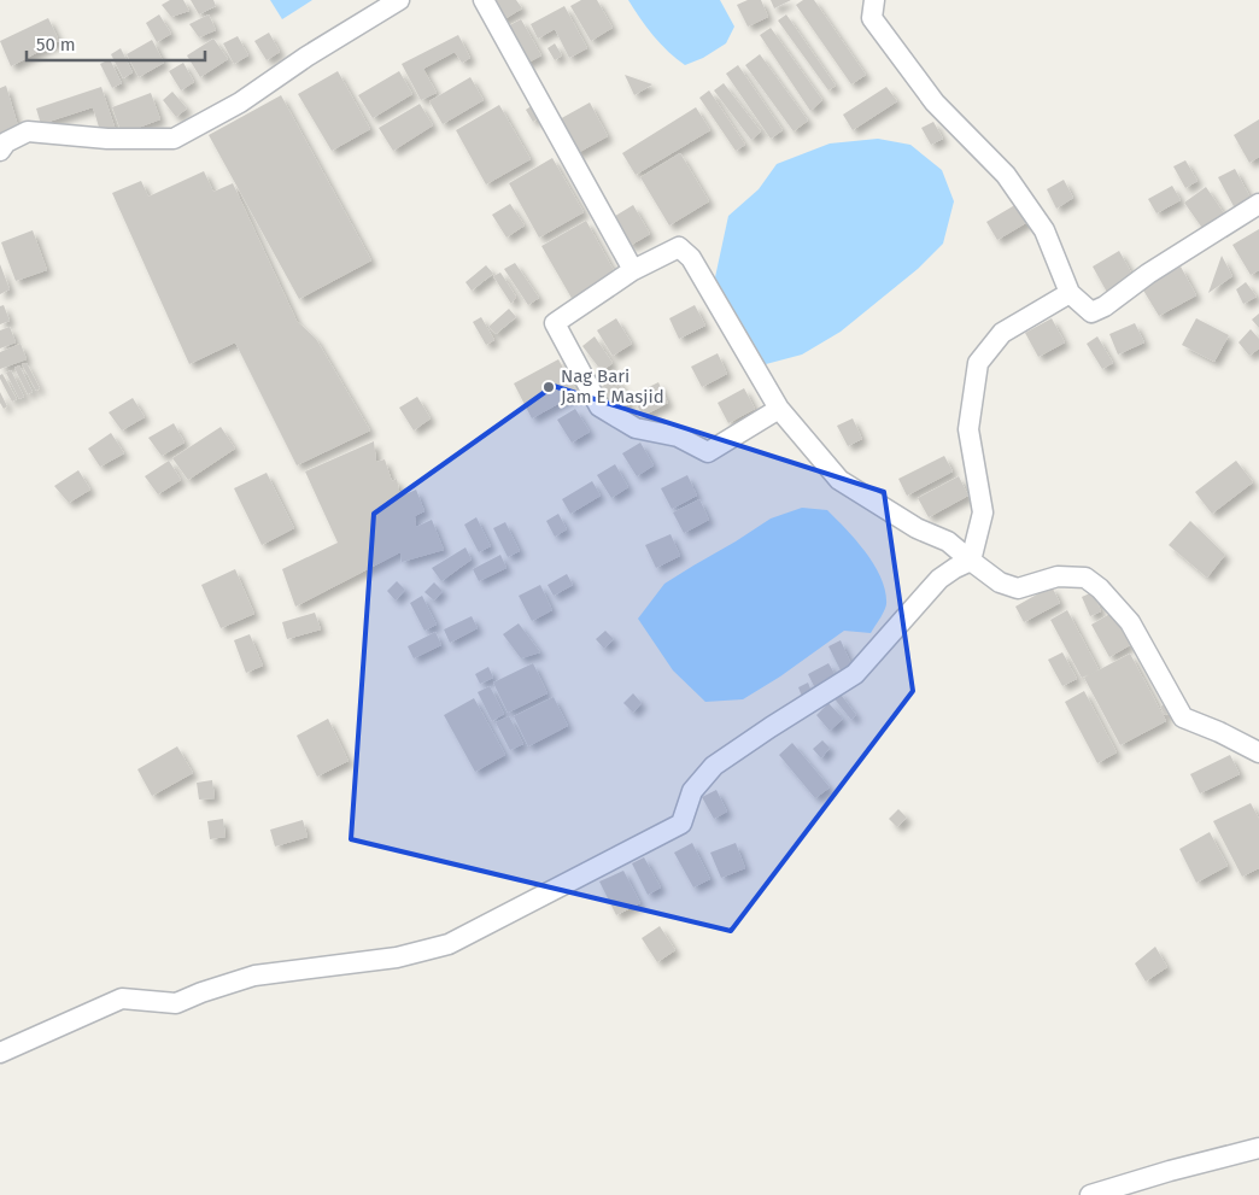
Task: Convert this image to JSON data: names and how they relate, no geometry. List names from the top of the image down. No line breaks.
{"places":["Nag Bari Jam E Masjid"],"scale_bar":"50 m"}
